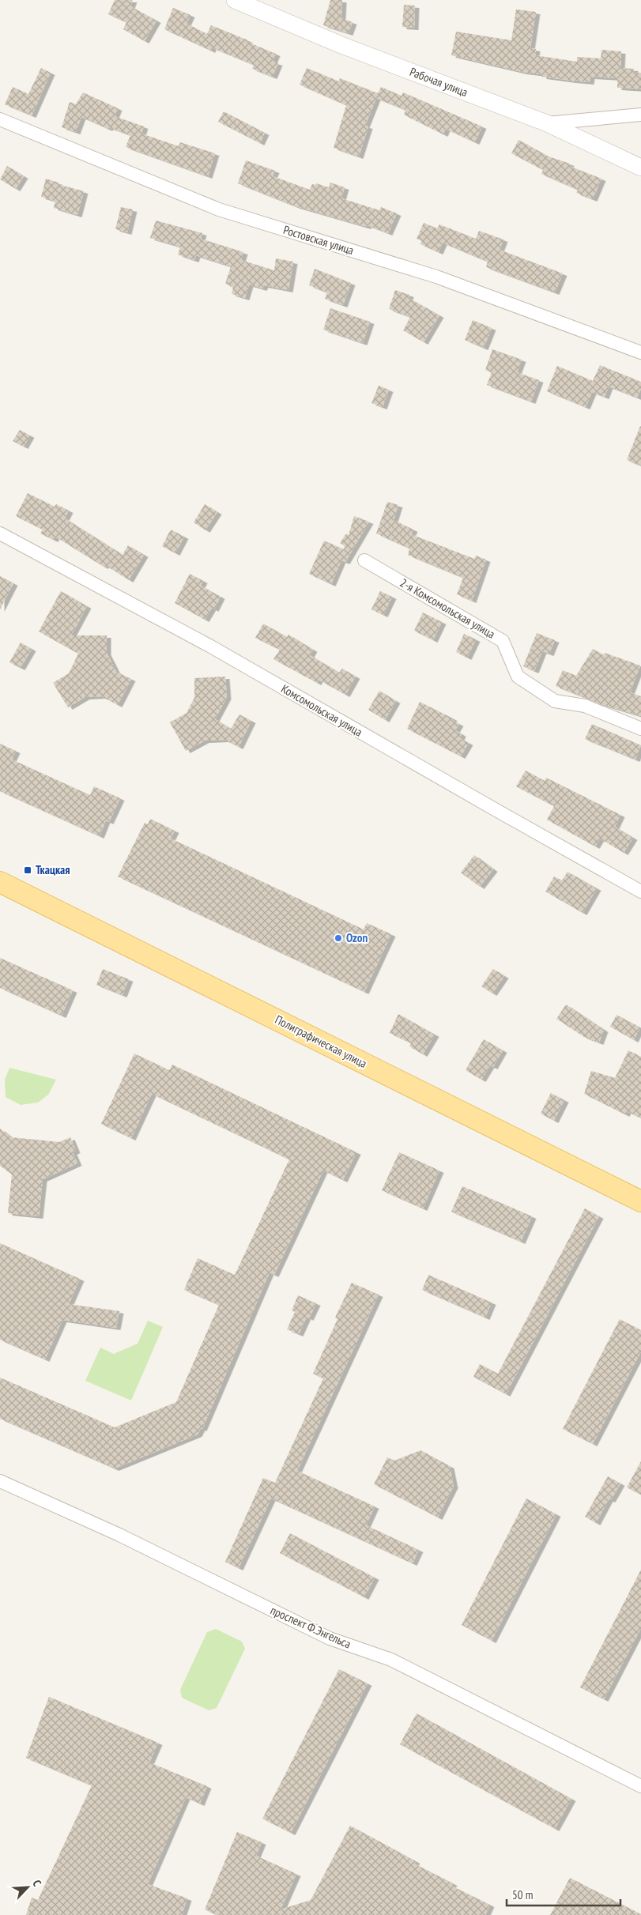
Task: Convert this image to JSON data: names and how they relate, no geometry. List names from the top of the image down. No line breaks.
{"streets":{"main road":["Полиграфическая улица"],"street":["Рабочая улица","Ростовская улица","2-я Комсомольская улица","Комсомольская улица","проспект Ф.Энгельса"]},"places":{"transit":["Ткацкая"],"other":["Ozon"]},"scale_bar":"50 m","north":"top right"}
